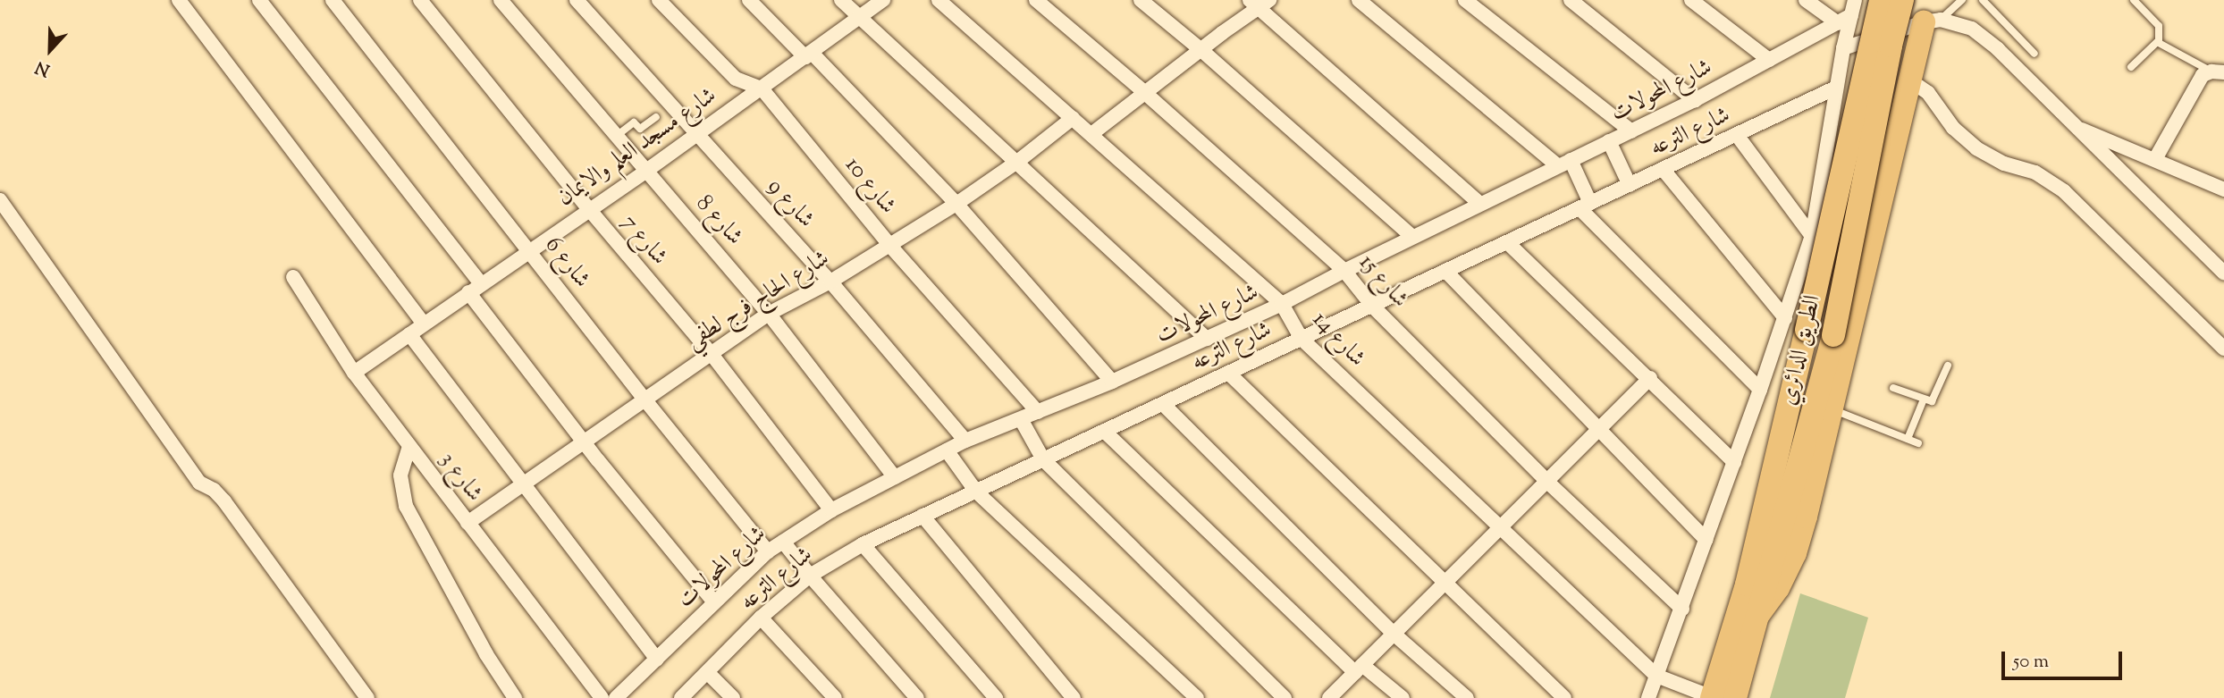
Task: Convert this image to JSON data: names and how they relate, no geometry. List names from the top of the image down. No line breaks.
{"streets":{"main road":["الطريق الدائري"],"street":["شارع المحولات","شارع الترعه","شارع مسجد العلم والايمان","شارع 10","شارع 9","شارع 8","شارع 7","شارع 6","شارع 15","شارع الحاج فرج لطفي","شارع 14","شارع 3"]},"crossings":[["شارع المحولات","شارع 10"],["شارع المحولات","شارع 9"],["شارع المحولات","شارع 8"],["شارع المحولات","شارع 7"],["شارع المحولات","شارع 6"],["شارع المحولات","شارع 15"],["شارع المحولات","شارع 14"],["شارع الترعه","شارع 15"],["شارع الترعه","شارع 14"],["شارع مسجد العلم والايمان","شارع 10"],["شارع مسجد العلم والايمان","شارع 9"],["شارع مسجد العلم والايمان","شارع 8"],["شارع مسجد العلم والايمان","شارع 7"],["شارع مسجد العلم والايمان","شارع 6"],["شارع مسجد العلم والايمان","شارع 3"],["شارع 10","شارع الحاج فرج لطفي"],["شارع 9","شارع الحاج فرج لطفي"],["شارع 8","شارع الحاج فرج لطفي"],["شارع 7","شارع الحاج فرج لطفي"],["شارع 6","شارع الحاج فرج لطفي"],["شارع الحاج فرج لطفي","شارع 14"],["شارع الحاج فرج لطفي","شارع 3"],["شارع 14","الطريق الدائري"]],"scale_bar":"50 m","north":"bottom"}
